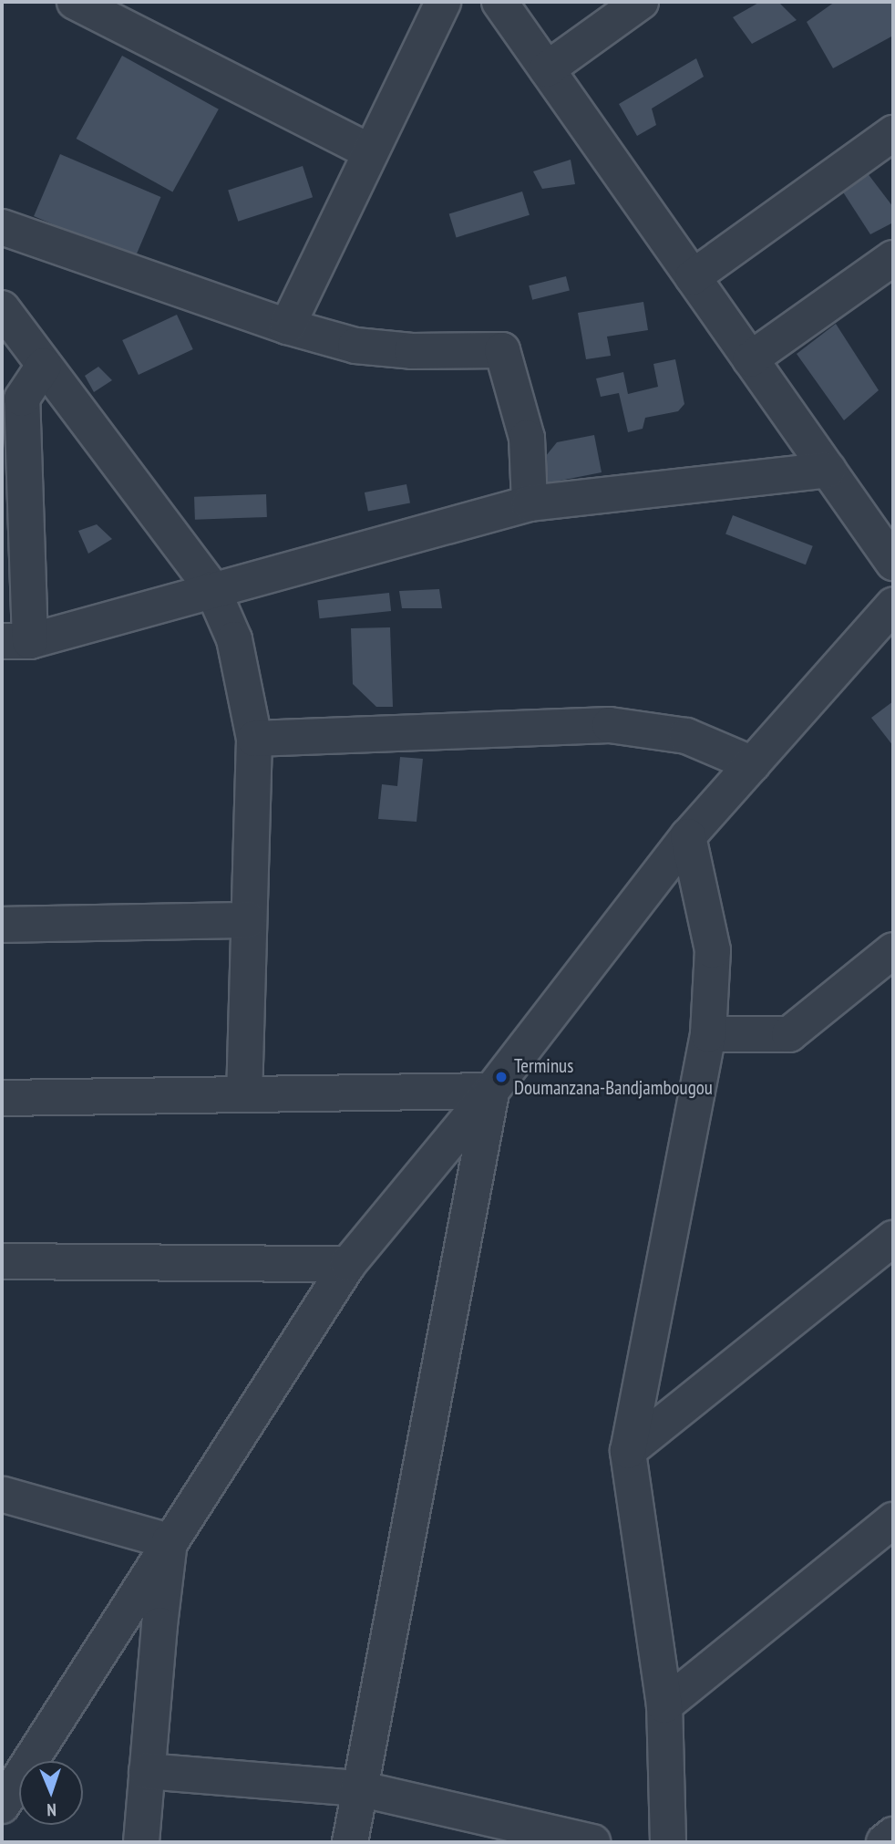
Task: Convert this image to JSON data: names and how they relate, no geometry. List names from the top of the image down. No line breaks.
{"places":["Terminus Doumanzana-Bandjambougou"],"north":"bottom"}
